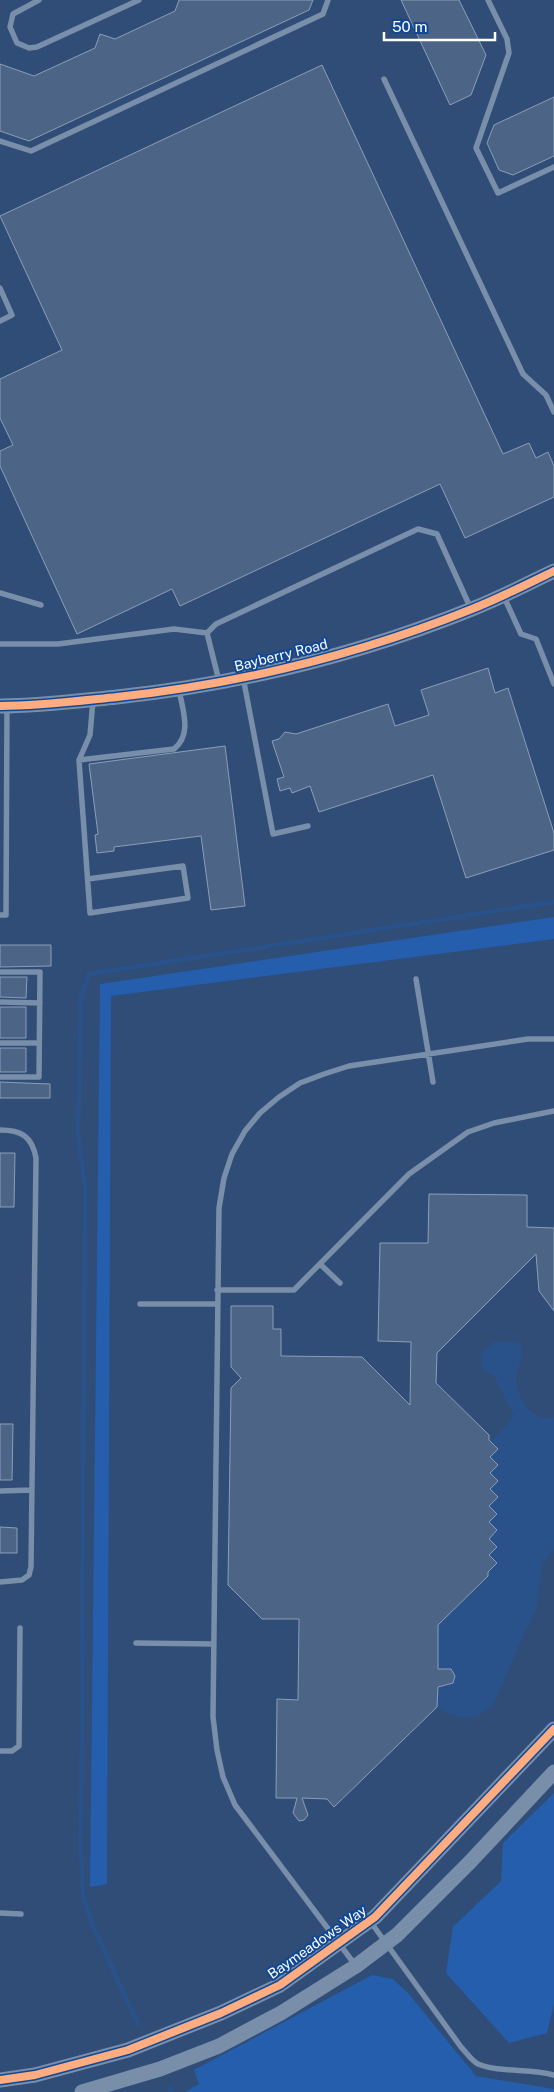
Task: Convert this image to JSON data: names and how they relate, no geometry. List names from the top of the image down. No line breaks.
{"streets":{"street":["Bayberry Road","Baymeadows Way"]},"scale_bar":"50 m"}
